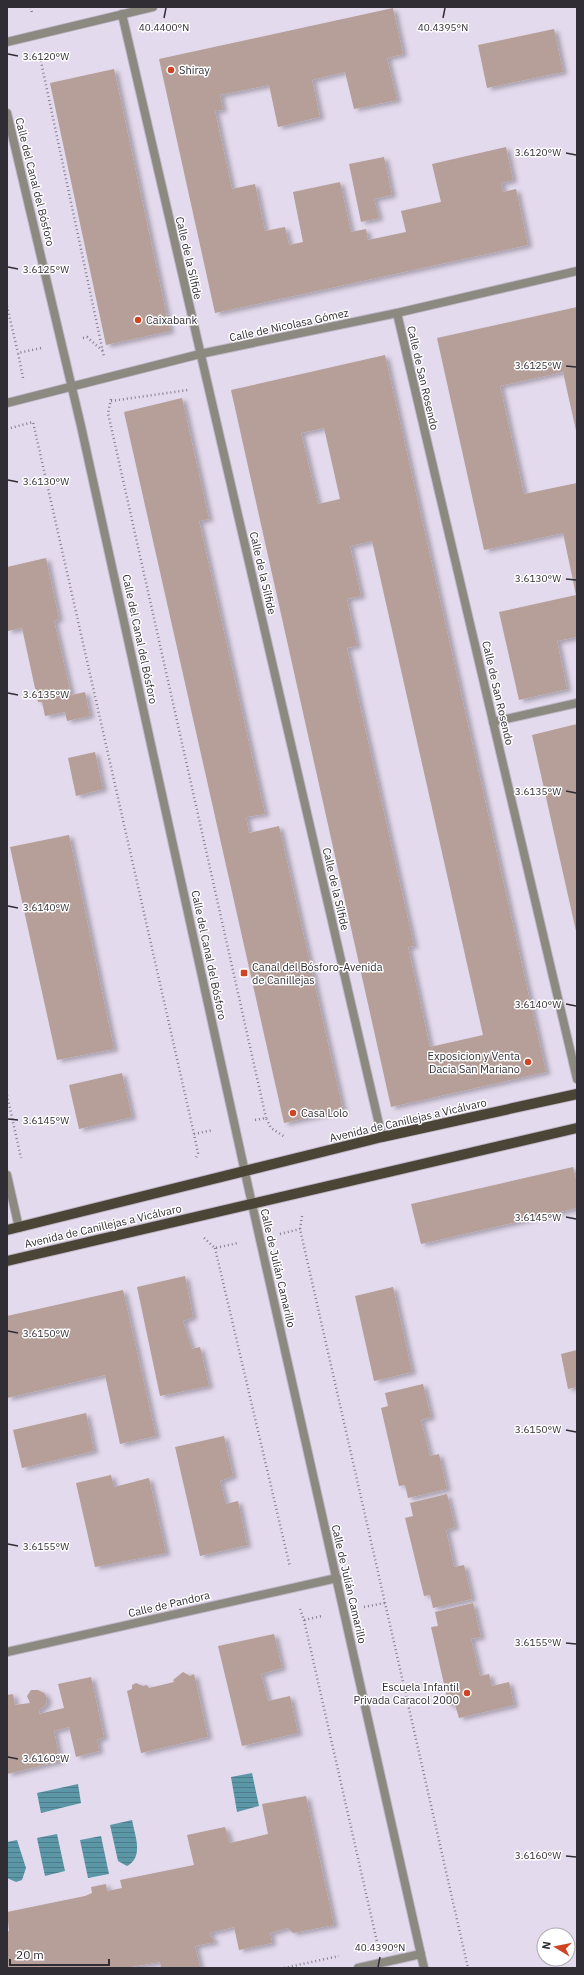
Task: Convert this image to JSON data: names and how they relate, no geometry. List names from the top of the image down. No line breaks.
{"streets":{"main road":["Avenida de Canillejas a Vicálvaro"],"street":["Calle del Canal del Bósforo","Calle de la Sílfide","Calle de Nicolasa Gómez","Calle de San Rosendo","Calle de Julián Camarillo","Calle de Pandora"]},"crossings":[["Calle del Canal del Bósforo","Calle de Nicolasa Gómez"],["Calle del Canal del Bósforo","Avenida de Canillejas a Vicálvaro"],["Calle de la Sílfide","Calle de Nicolasa Gómez"],["Calle de la Sílfide","Avenida de Canillejas a Vicálvaro"],["Calle de Nicolasa Gómez","Calle de San Rosendo"],["Avenida de Canillejas a Vicálvaro","Calle de Julián Camarillo"],["Calle de Julián Camarillo","Calle de Pandora"]],"places":{"other":["Shiray","Caixabank","Exposicion y Venta Dacia San Mariano","Casa Lolo","Escuela Infantil Privada Caracol 2000"],"transit":["Canal del Bósforo-Avenida de Canillejas"]},"scale_bar":"20 m","north":"left","coordinates":["40.4395°N","40.4400°N","3.6120°W","3.6125°W","3.6130°W","3.6135°W","3.6140°W","3.6145°W","3.6150°W","3.6155°W","3.6160°W","40.4390°N"]}
